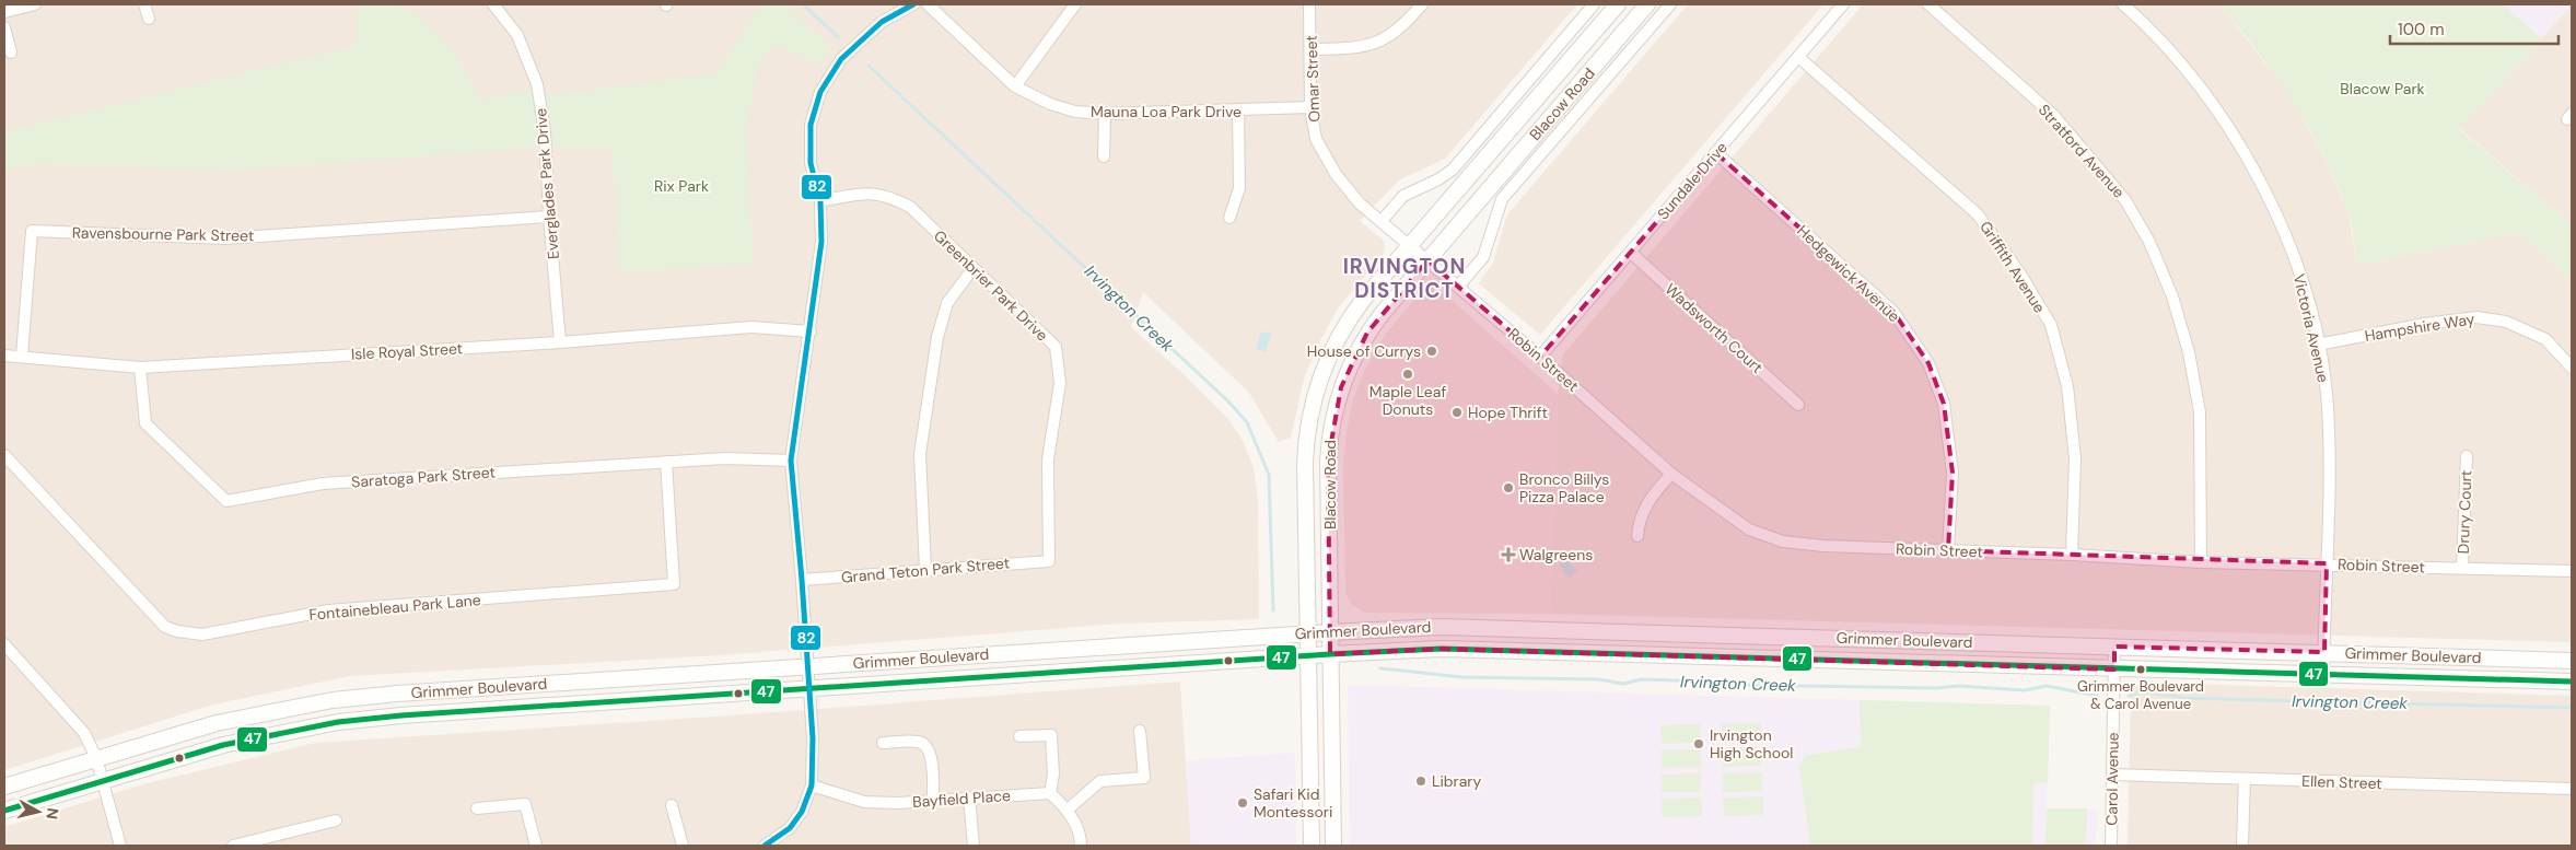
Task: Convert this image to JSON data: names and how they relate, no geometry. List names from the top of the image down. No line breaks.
{"streets":{"main road":["Blacow Road","Grimmer Boulevard"],"street":["Omar Street","Mauna Loa Park Drive","Stratford Avenue","Sundale Drive","Everglades Park Drive","Ravensbourne Park Street","Griffith Avenue","Hedgewick Avenue","Greenbrier Park Drive","Hampshire Way","Wadsworth Court","Victoria Avenue","Isle Royal Street","Robin Street","Saratoga Park Street","Drury Court","Grand Teton Park Street","Fontainebleau Park Lane","Carol Avenue","Ellen Street","Bayfield Place"]},"crossings":[["Omar Street","Blacow Road"],["Omar Street","Mauna Loa Park Drive"],["Omar Street","Robin Street"],["Blacow Road","Robin Street"],["Blacow Road","Grimmer Boulevard"],["Stratford Avenue","Robin Street"],["Sundale Drive","Griffith Avenue"],["Sundale Drive","Hedgewick Avenue"],["Sundale Drive","Wadsworth Court"],["Sundale Drive","Robin Street"],["Everglades Park Drive","Ravensbourne Park Street"],["Everglades Park Drive","Isle Royal Street"],["Ravensbourne Park Street","Isle Royal Street"],["Griffith Avenue","Robin Street"],["Hedgewick Avenue","Robin Street"],["Greenbrier Park Drive","Grand Teton Park Street"],["Hampshire Way","Victoria Avenue"],["Victoria Avenue","Robin Street"],["Victoria Avenue","Grimmer Boulevard"],["Isle Royal Street","Saratoga Park Street"],["Robin Street","Drury Court"],["Saratoga Park Street","Fontainebleau Park Lane"],["Grimmer Boulevard","Carol Avenue"],["Carol Avenue","Ellen Street"]],"districts":["IRVINGTON DISTRICT"],"water":["Irvington Creek"],"parks":["Blacow Park","Rix Park"],"places":{"other":["House of Currys","Maple Leaf Donuts","Hope Thrift","Bronco Billys Pizza Palace","Grimmer Boulevard & Carol Avenue","Irvington High School","Library","Safari Kid Montessori"],"health":["Walgreens"]},"lines":["transit line 82","transit line 47"],"scale_bar":"100 m","north":"right"}
